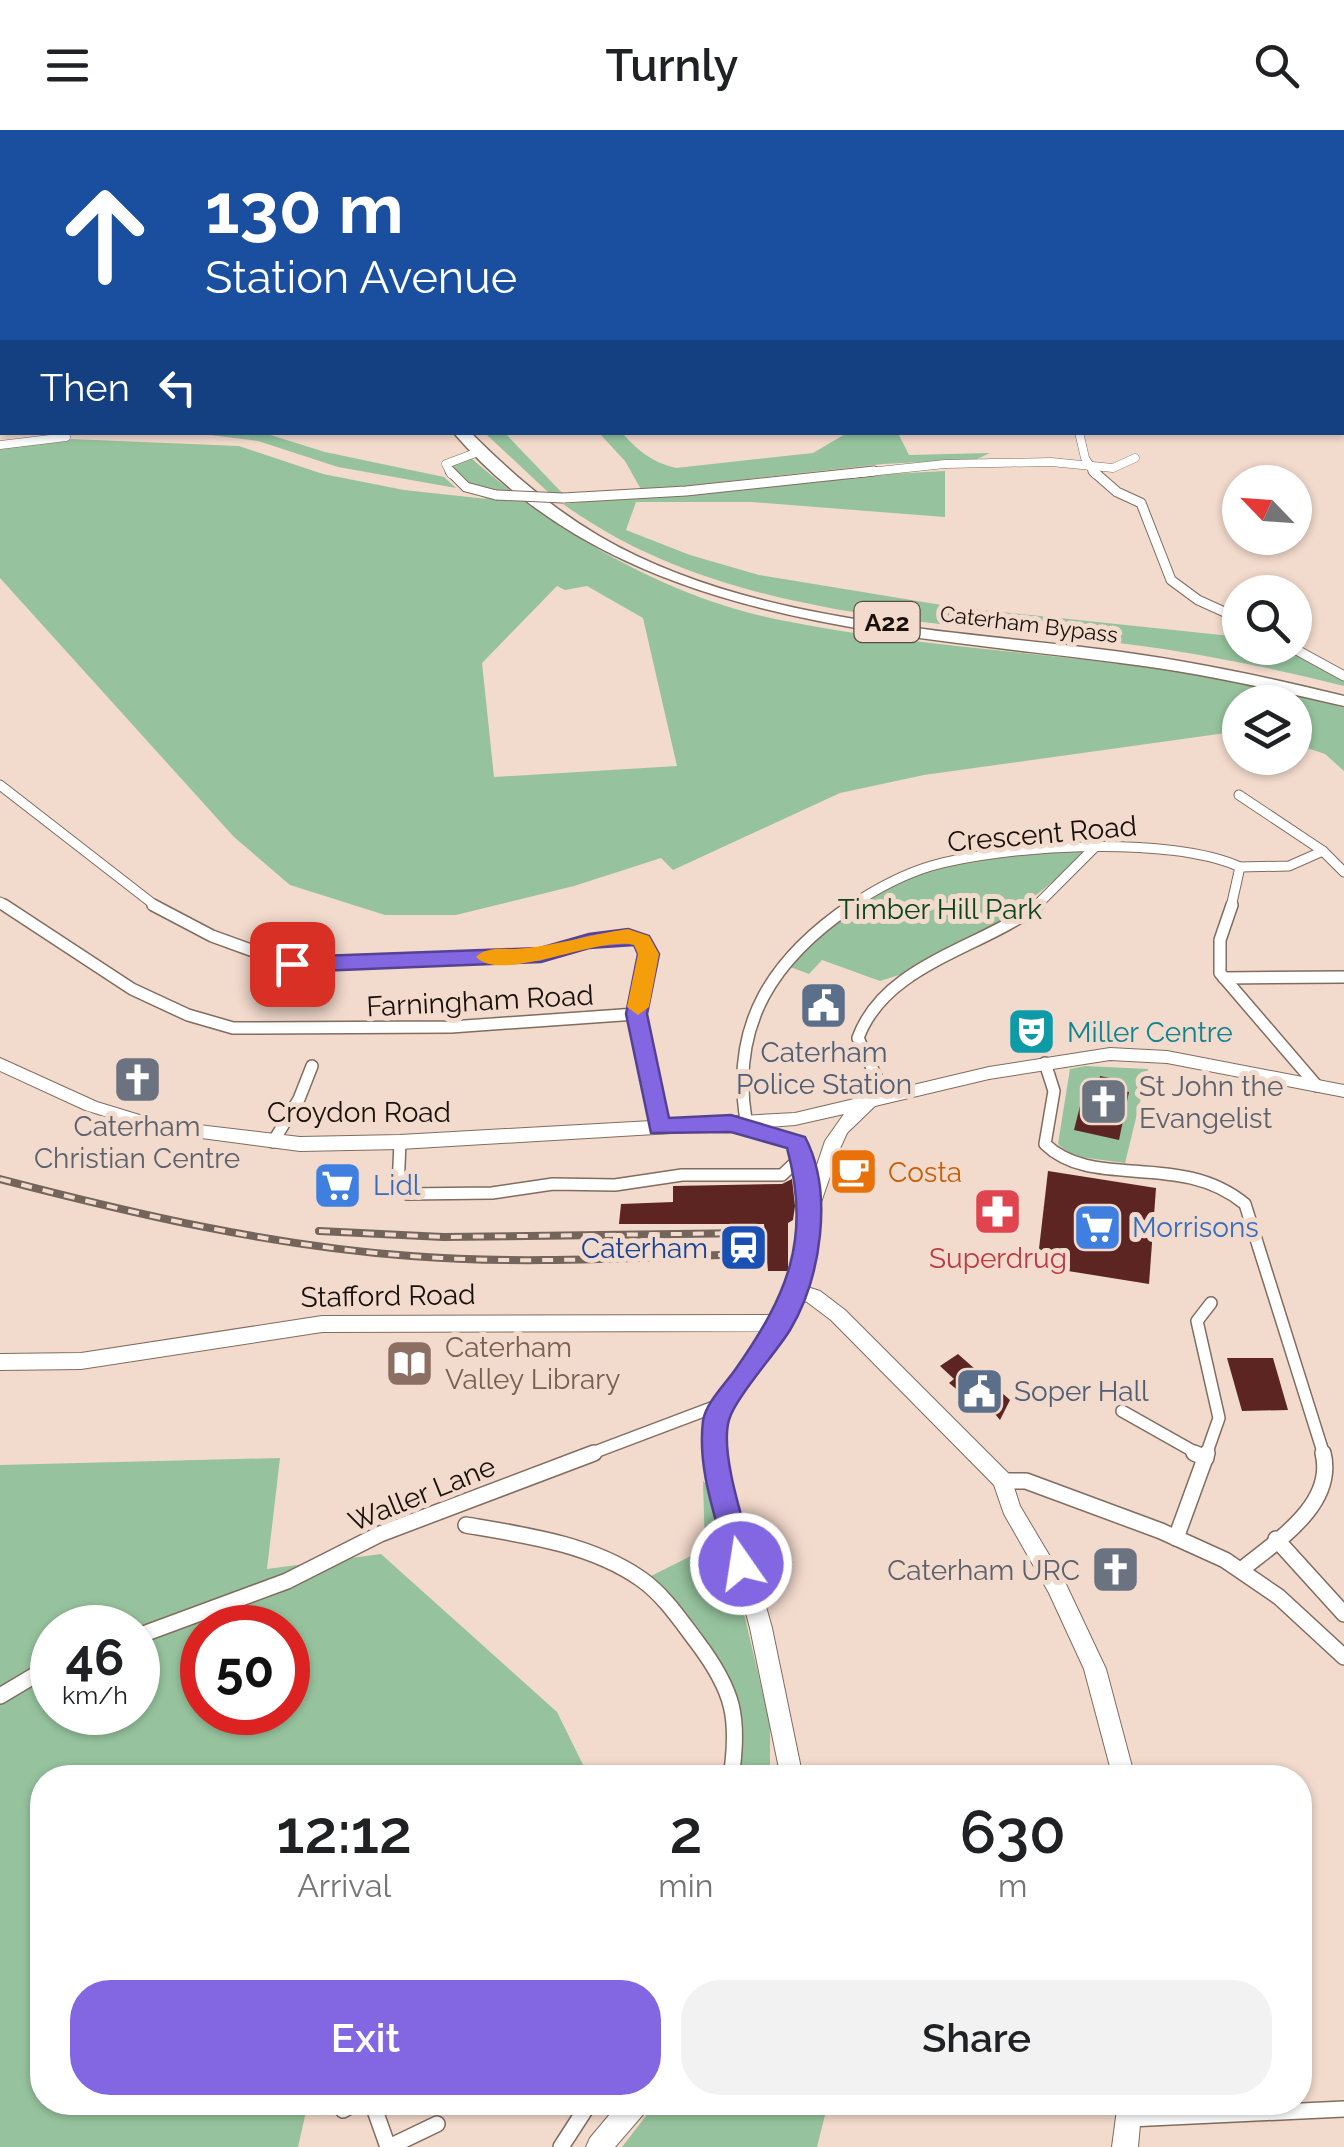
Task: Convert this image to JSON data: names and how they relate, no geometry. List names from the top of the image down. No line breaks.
{"streets":{"highway":["A22","Caterham Bypass"],"main road":["Croydon Road","Stafford Road"],"street":["Crescent Road","Farningham Road","Waller Lane"]},"crossings":[["Crescent Road","Croydon Road"]],"parks":["Timber Hill Park"],"places":{"public building":["Caterham Police Station","Soper Hall"],"theatre":["Miller Centre"],"church":["Caterham Christian Centre","St John the Evangelist","Caterham URC"],"cafe":["Costa"],"supermarket":["Lidl","Morrisons"],"pharmacy":["Superdrug"],"station":["Caterham"],"library":["Caterham Valley Library"]},"north":"top left","page":{"header":"Turnly","turn":["130 m","Station Avenue"],"then":"Then","speed":"46 km/h","limit":"50","eta":["12:12","Arrival","2","min","630","m"],"buttons":["Exit","Share"]}}
